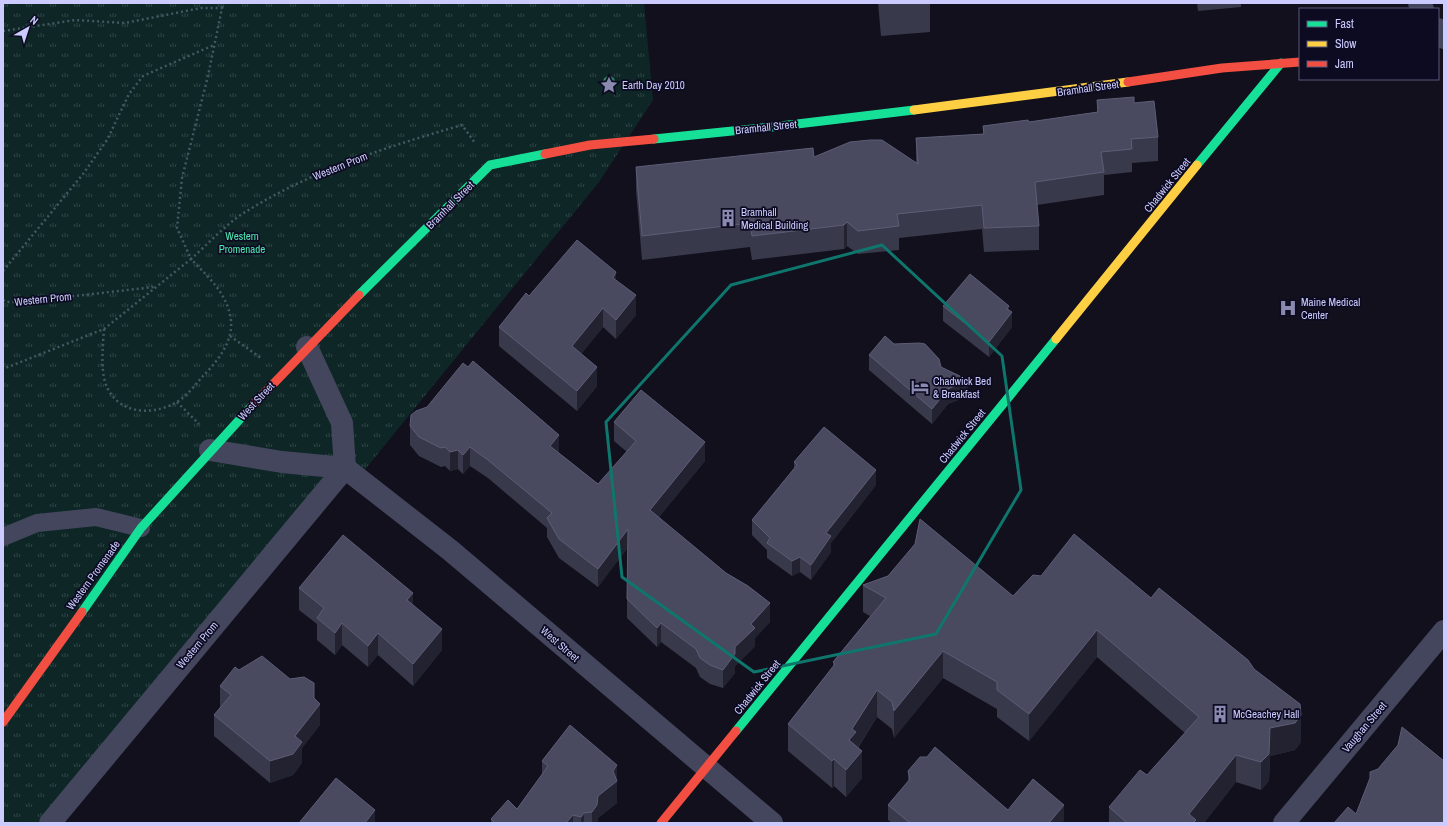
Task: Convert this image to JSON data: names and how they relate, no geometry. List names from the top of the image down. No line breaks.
{"streets":{"street":["Bramhall Street","Western Prom","Chadwick Street","West Street","Western Promenade","Vaughan Street"]},"crossings":[["Bramhall Street","Western Prom"],["Bramhall Street","Chadwick Street"],["Bramhall Street","West Street"],["Western Prom","West Street"],["Chadwick Street","West Street"],["West Street","Western Promenade"]],"parks":["Western Promenade"],"places":{"place":["Earth Day 2010"],"building":["Bramhall Medical Building","McGeachey Hall"],"hospital":["Maine Medical Center"],"hotel":["Chadwick Bed & Breakfast"]},"legend":["Fast","Slow","Jam"],"north":"top right"}
